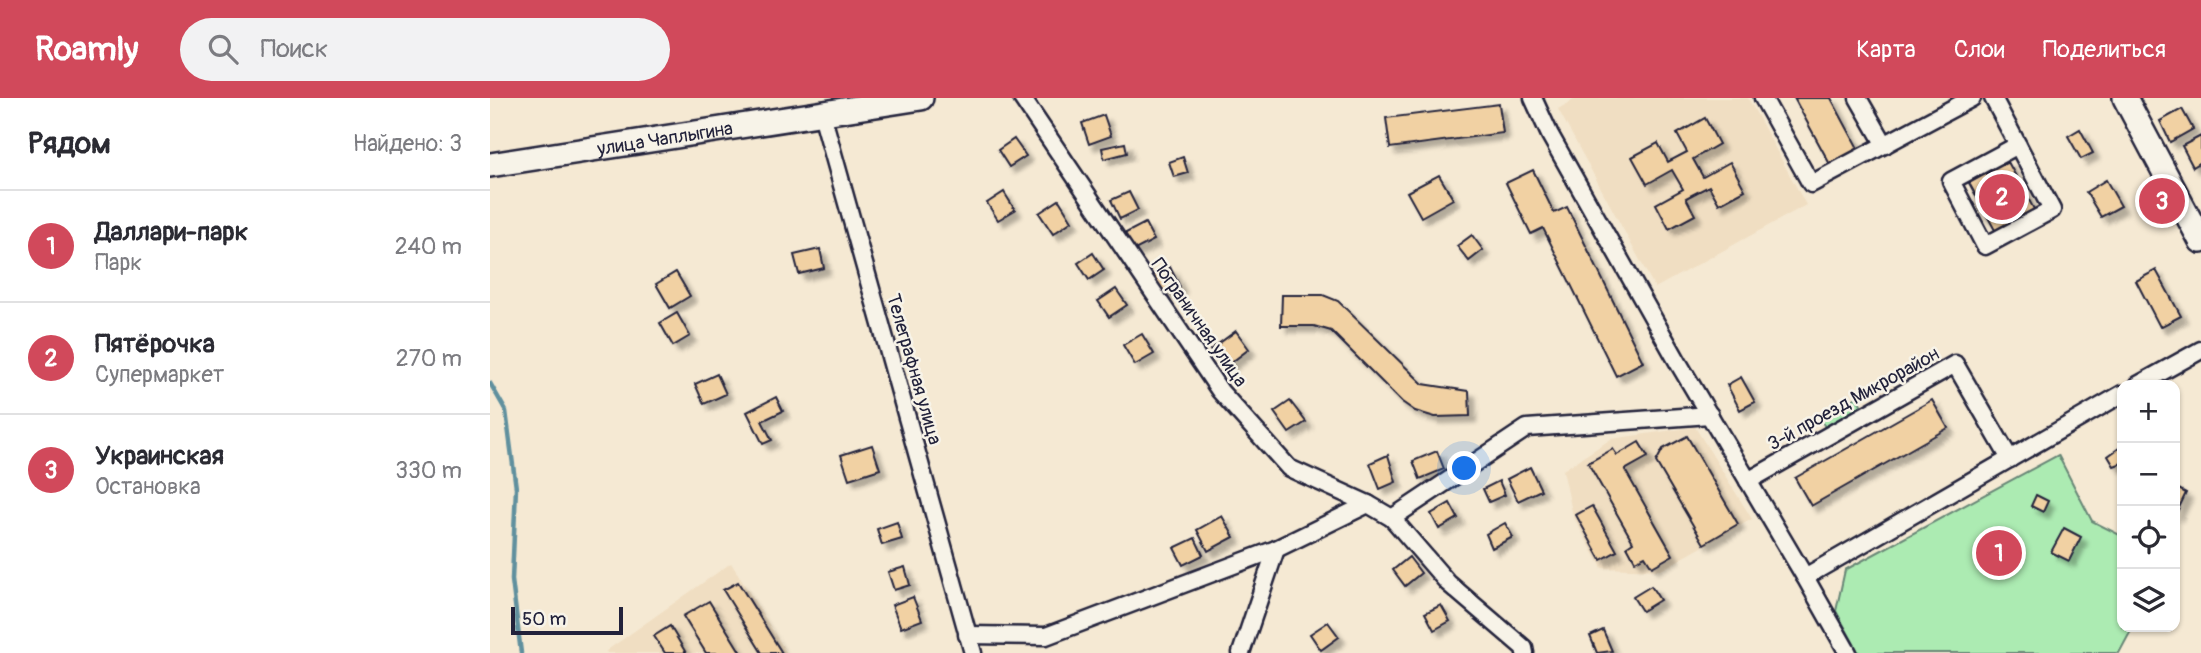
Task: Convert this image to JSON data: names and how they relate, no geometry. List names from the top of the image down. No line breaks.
{"streets":{"main road":["улица Чаплыгина"],"street":["Пограничная улица","Телеграфная улица","3-й проезд Микрорайон"]},"crossings":[["улица Чаплыгина","Телеграфная улица"]],"scale_bar":"50 m","page":{"header":"Roamly","search":"Поиск","nav":["Карта","Слои","Поделиться"],"heading":["Рядом","Найдено: 3"],"pins":["2","3","1"],"list":[{"mark":"1","name":"Даллари-парк","note":"Парк","value":"240 m"},{"mark":"2","name":"Пятёрочка","note":"Супермаркет","value":"270 m"},{"mark":"3","name":"Украинская","note":"Остановка","value":"330 m"}],"map_buttons":["+","−"],"scale":"50 m"}}
